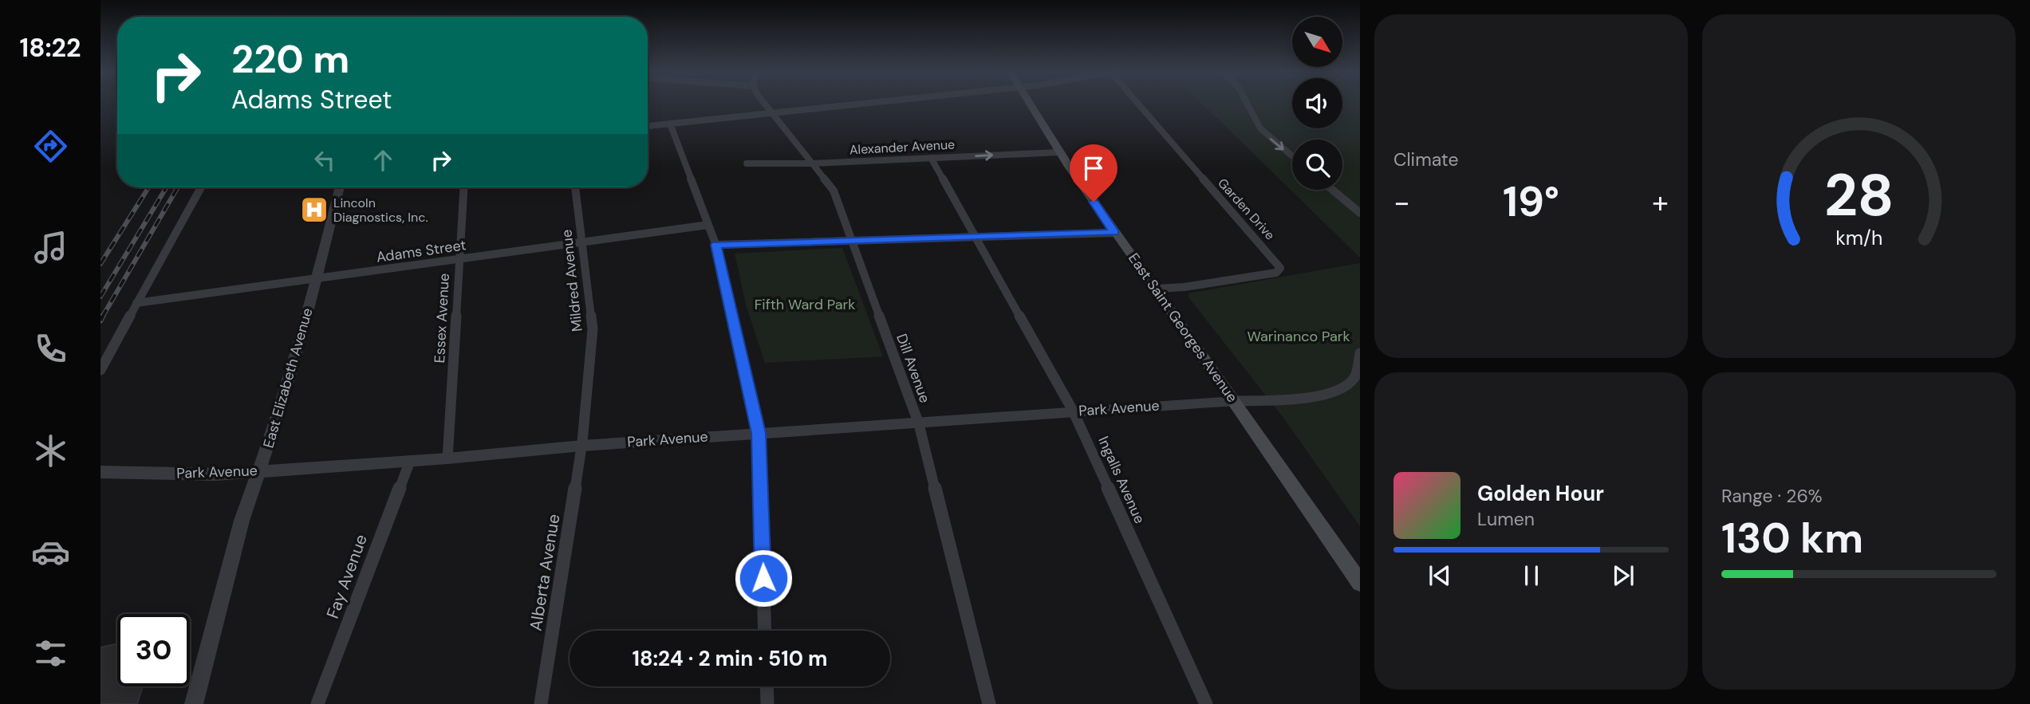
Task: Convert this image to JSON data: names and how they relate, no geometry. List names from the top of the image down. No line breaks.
{"streets":{"main road":["East Saint Georges Avenue"],"street":["Alexander Avenue","Garden Drive","Adams Street","Mildred Avenue","Essex Avenue","Dill Avenue","East Elizabeth Avenue","Park Avenue","Ingalls Avenue","Alberta Avenue","Fay Avenue"]},"crossings":[["Alexander Avenue","East Saint Georges Avenue"],["Alexander Avenue","Dill Avenue"],["Alexander Avenue","Ingalls Avenue"],["Garden Drive","East Saint Georges Avenue"],["Adams Street","Mildred Avenue"],["Adams Street","Essex Avenue"],["Adams Street","East Elizabeth Avenue"],["Mildred Avenue","Park Avenue"],["Mildred Avenue","Alberta Avenue"],["Essex Avenue","Park Avenue"],["East Saint Georges Avenue","Park Avenue"],["Dill Avenue","Park Avenue"],["East Elizabeth Avenue","Park Avenue"],["Park Avenue","Ingalls Avenue"],["Park Avenue","Alberta Avenue"],["Park Avenue","Fay Avenue"]],"parks":["Fifth Ward Park","Warinanco Park"],"places":{"hospital":["Lincoln Diagnostics, Inc."]},"north":"bottom right","page":{"tabs":"18:22","tile":["Climate",["Range · 26%","130 km"]],"turn":["220 m","Adams Street"],"heat":["−","19°","+"],"song":["Golden Hour","Lumen"],"limit":"30","trip":"18:24 · 2 min · 510 m","gauge":["28","km/h"]}}
